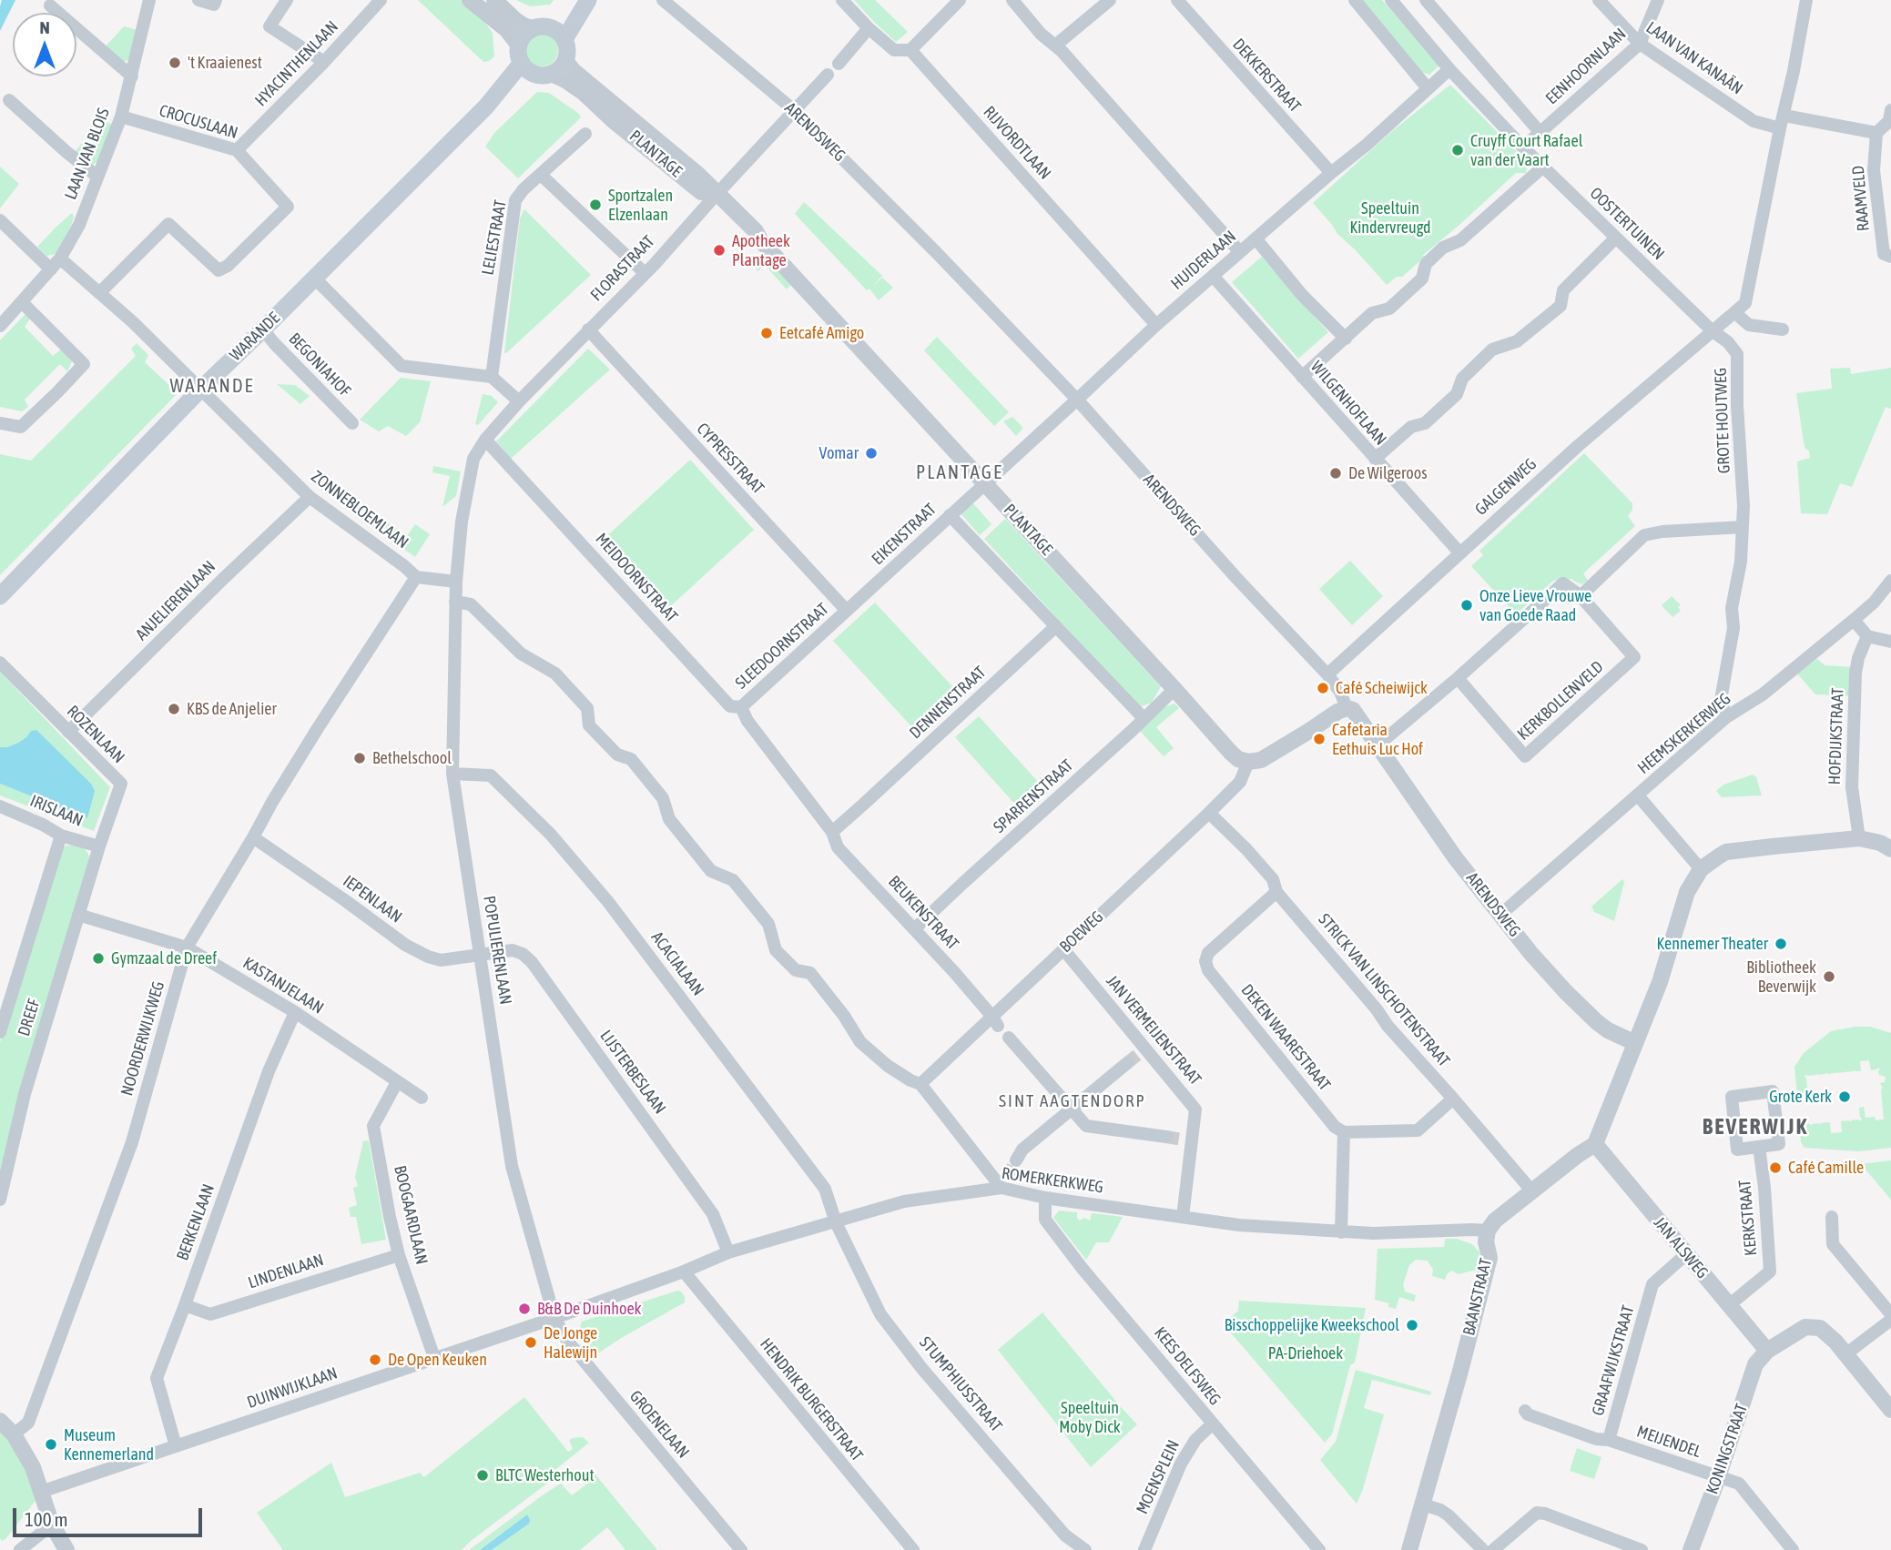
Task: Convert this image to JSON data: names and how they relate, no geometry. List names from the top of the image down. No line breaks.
{"streets":{"main road":["WARANDE"],"street":["LAAN VAN KANAÄN","HYACINTHENLAAN","EENHOORNLAAN","DEKKERSTRAAT","CROCUSLAAN","ARENDSWEG","RIJVORDTLAAN","LAAN VAN BLOIS","PLANTAGE","RAAMVELD","OOSTERTUINEN","LELIESTRAAT","HUIDERLAAN","FLORASTRAAT","BEGONIAHOF","WILGENHOFLAAN","GROTE HOUTWEG","CYPRESSTRAAT","GALGENWEG","ZONNEBLOEMLAAN","EIKENSTRAAT","MEIDOORNSTRAAT","ANJELIERENLAAN","SLEEDOORNSTRAAT","KERKBOLLENVELD","DENNENSTRAAT","HEEMSKERKERWEG","ROZENLAAN","HOFDIJKSTRAAT","SPARRENSTRAAT","IRISLAAN","IEPENLAAN","BEUKENSTRAAT","BOEWEG","POPULIERENLAAN","ACACIALAAN","KASTANJELAAN","STRICK VAN LINSCHOTENSTRAAT","DREEF","JAN VERMEIJENSTRAAT","DEKEN WAARESTRAAT","NOORDERWIJKWEG","LIJSTERBESLAAN","ROMERKERKWEG","BOOGAARDLAAN","KERKSTRAAT","BERKENLAAN","JAN ALSWEG","LINDENLAAN","BAANSTRAAT","GRAAFWIJKSTRAAT","KEES DELFSWEG","STUMPHIUSSTRAAT","DUINWIJKLAAN","HENDRIK BURGERSTRAAT","GROENELAAN","MEIJENDEL","KONINGSTRAAT","MOENSPLEIN"]},"crossings":[["LAAN VAN KANAÄN","EENHOORNLAAN"],["HYACINTHENLAAN","CROCUSLAAN"],["EENHOORNLAAN","OOSTERTUINEN"],["DEKKERSTRAAT","HUIDERLAAN"],["CROCUSLAAN","LAAN VAN BLOIS"],["CROCUSLAAN","ZONNEBLOEMLAAN"],["ARENDSWEG","HUIDERLAAN"],["ARENDSWEG","FLORASTRAAT"],["ARENDSWEG","GALGENWEG"],["ARENDSWEG","HEEMSKERKERWEG"],["RIJVORDTLAAN","HUIDERLAAN"],["LAAN VAN BLOIS","ZONNEBLOEMLAAN"],["PLANTAGE","HUIDERLAAN"],["PLANTAGE","FLORASTRAAT"],["PLANTAGE","WARANDE"],["PLANTAGE","EIKENSTRAAT"],["PLANTAGE","SPARRENSTRAAT"],["PLANTAGE","BOEWEG"],["OOSTERTUINEN","HUIDERLAAN"],["OOSTERTUINEN","GROTE HOUTWEG"],["OOSTERTUINEN","GALGENWEG"],["HUIDERLAAN","WILGENHOFLAAN"],["HUIDERLAAN","EIKENSTRAAT"],["FLORASTRAAT","CYPRESSTRAAT"],["FLORASTRAAT","MEIDOORNSTRAAT"],["FLORASTRAAT","POPULIERENLAAN"],["WARANDE","BEGONIAHOF"],["WARANDE","ZONNEBLOEMLAAN"],["WILGENHOFLAAN","GALGENWEG"],["GROTE HOUTWEG","GALGENWEG"],["GROTE HOUTWEG","HEEMSKERKERWEG"],["CYPRESSTRAAT","EIKENSTRAAT"],["CYPRESSTRAAT","SLEEDOORNSTRAAT"],["ZONNEBLOEMLAAN","ANJELIERENLAAN"],["ZONNEBLOEMLAAN","NOORDERWIJKWEG"],["EIKENSTRAAT","SLEEDOORNSTRAAT"],["MEIDOORNSTRAAT","SLEEDOORNSTRAAT"],["MEIDOORNSTRAAT","BEUKENSTRAAT"],["ANJELIERENLAAN","ROZENLAAN"],["SLEEDOORNSTRAAT","BEUKENSTRAAT"],["DENNENSTRAAT","BEUKENSTRAAT"],["ROZENLAAN","IRISLAAN"],["ROZENLAAN","DREEF"],["SPARRENSTRAAT","BEUKENSTRAAT"],["IRISLAAN","DREEF"],["IEPENLAAN","POPULIERENLAAN"],["IEPENLAAN","NOORDERWIJKWEG"],["IEPENLAAN","LIJSTERBESLAAN"],["BEUKENSTRAAT","BOEWEG"],["BOEWEG","STRICK VAN LINSCHOTENSTRAAT"],["BOEWEG","JAN VERMEIJENSTRAAT"],["POPULIERENLAAN","ACACIALAAN"],["POPULIERENLAAN","LIJSTERBESLAAN"],["POPULIERENLAAN","ROMERKERKWEG"],["POPULIERENLAAN","DUINWIJKLAAN"],["POPULIERENLAAN","GROENELAAN"],["ACACIALAAN","ROMERKERKWEG"],["ACACIALAAN","STUMPHIUSSTRAAT"],["KASTANJELAAN","DREEF"],["KASTANJELAAN","NOORDERWIJKWEG"],["KASTANJELAAN","BOOGAARDLAAN"],["KASTANJELAAN","BERKENLAAN"],["STRICK VAN LINSCHOTENSTRAAT","DEKEN WAARESTRAAT"],["JAN VERMEIJENSTRAAT","ROMERKERKWEG"],["LIJSTERBESLAAN","ROMERKERKWEG"],["ROMERKERKWEG","BAANSTRAAT"],["ROMERKERKWEG","KEES DELFSWEG"],["ROMERKERKWEG","STUMPHIUSSTRAAT"],["ROMERKERKWEG","DUINWIJKLAAN"],["ROMERKERKWEG","HENDRIK BURGERSTRAAT"],["ROMERKERKWEG","GROENELAAN"],["BOOGAARDLAAN","LINDENLAAN"],["BOOGAARDLAAN","DUINWIJKLAAN"],["KERKSTRAAT","JAN ALSWEG"],["BERKENLAAN","LINDENLAAN"],["BERKENLAAN","DUINWIJKLAAN"],["JAN ALSWEG","GRAAFWIJKSTRAAT"],["JAN ALSWEG","KONINGSTRAAT"],["GRAAFWIJKSTRAAT","MEIJENDEL"],["KEES DELFSWEG","MOENSPLEIN"],["DUINWIJKLAAN","GROENELAAN"],["MEIJENDEL","KONINGSTRAAT"]],"districts":["WARANDE","PLANTAGE","SINT AAGTENDORP","BEVERWIJK"],"parks":["Speeltuin Kindervreugd","PA-Driehoek","Speeltuin Moby Dick"],"places":["'t Kraaienest","Cruyff Court Rafael van der Vaart","Sportzalen Elzenlaan","Apotheek Plantage","Eetcafé Amigo","Vomar","De Wilgeroos","Onze Lieve Vrouwe van Goede Raad","Café Scheiwijck","KBS de Anjelier","Cafetaria Eethuis Luc Hof","Bethelschool","Kennemer Theater","Gymzaal de Dreef","Bibliotheek Beverwijk","Grote Kerk","Café Camille","B&B De Duinhoek","Bisschoppelijke Kweekschool","De Jonge Halewijn","De Open Keuken","Museum Kennemerland","BLTC Westerhout"],"scale_bar":"100 m","north":"top"}
